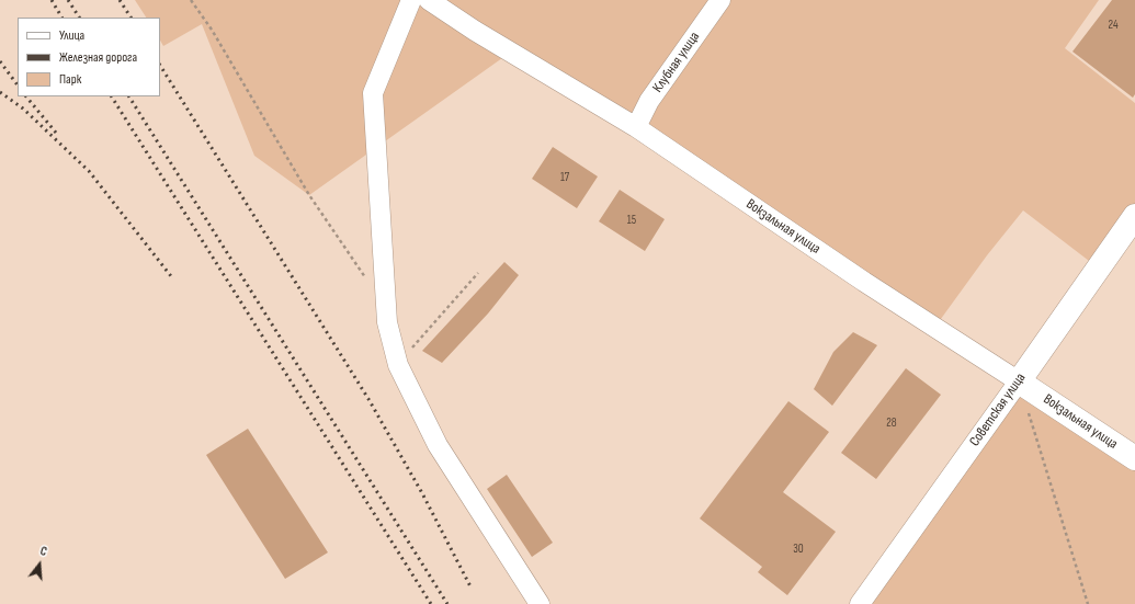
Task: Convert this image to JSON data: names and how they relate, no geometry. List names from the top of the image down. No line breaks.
{"streets":{"main road":["Вокзальная улица","Советская улица"],"street":["Клубная улица"]},"crossings":[["Клубная улица","Вокзальная улица"],["Вокзальная улица","Советская улица"]],"house_numbers":["24","17","15","28","30"],"legend":["Улица","Железная дорога","Парк"],"north":"top"}
